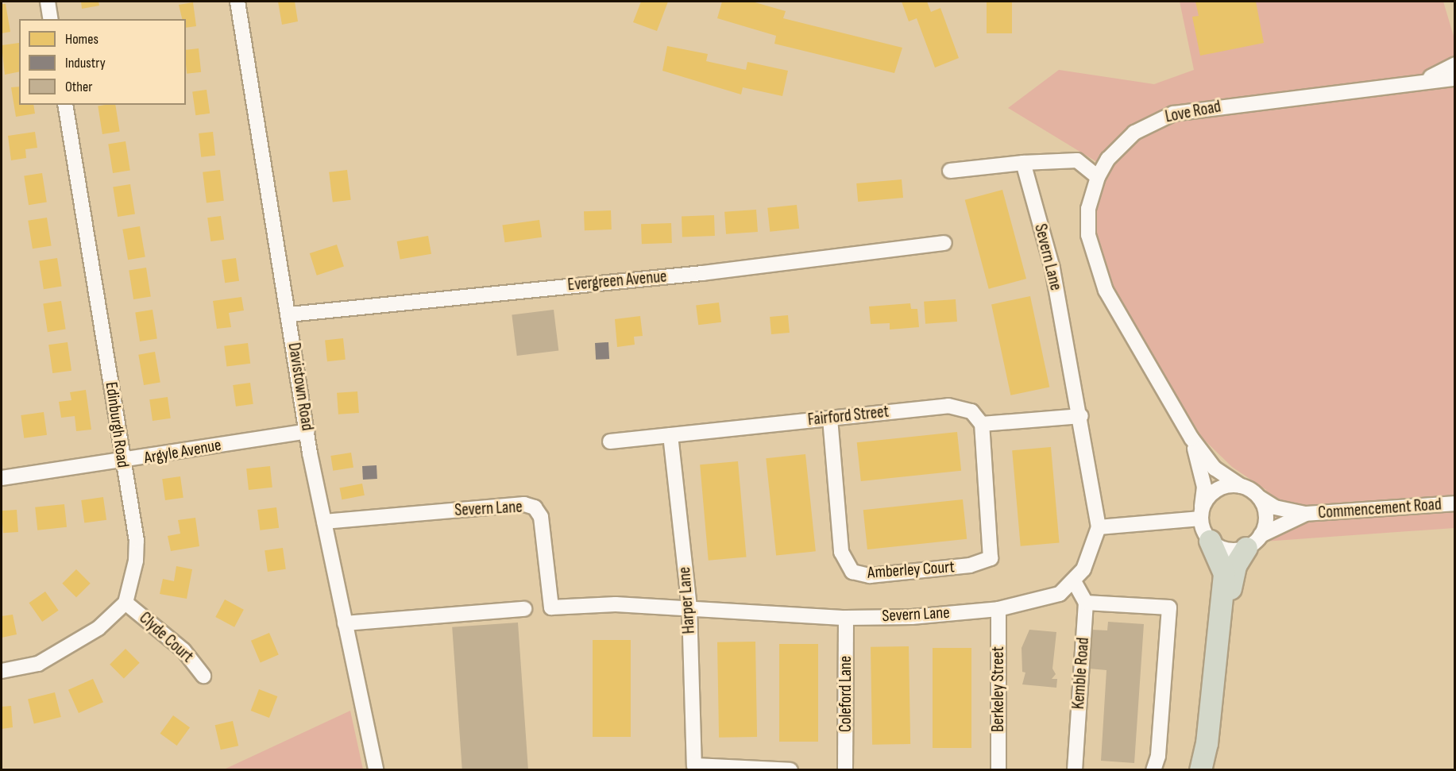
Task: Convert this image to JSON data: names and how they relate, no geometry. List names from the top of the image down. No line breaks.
{"streets":{"street":["Love Road","Severn Lane","Evergreen Avenue","Davistown Road","Fairford Street","Edinburgh Road","Argyle Avenue","Commencement Road","Amberley Court","Harper Lane","Clyde Court","Kemble Road","Berkeley Street","Coleford Lane"]},"crossings":[["Love Road","Commencement Road"],["Severn Lane","Davistown Road"],["Severn Lane","Harper Lane"],["Severn Lane","Berkeley Street"],["Severn Lane","Coleford Lane"],["Evergreen Avenue","Davistown Road"],["Davistown Road","Argyle Avenue"],["Fairford Street","Amberley Court"],["Fairford Street","Harper Lane"],["Edinburgh Road","Argyle Avenue"],["Edinburgh Road","Clyde Court"]],"legend":["Homes","Industry","Other"]}
